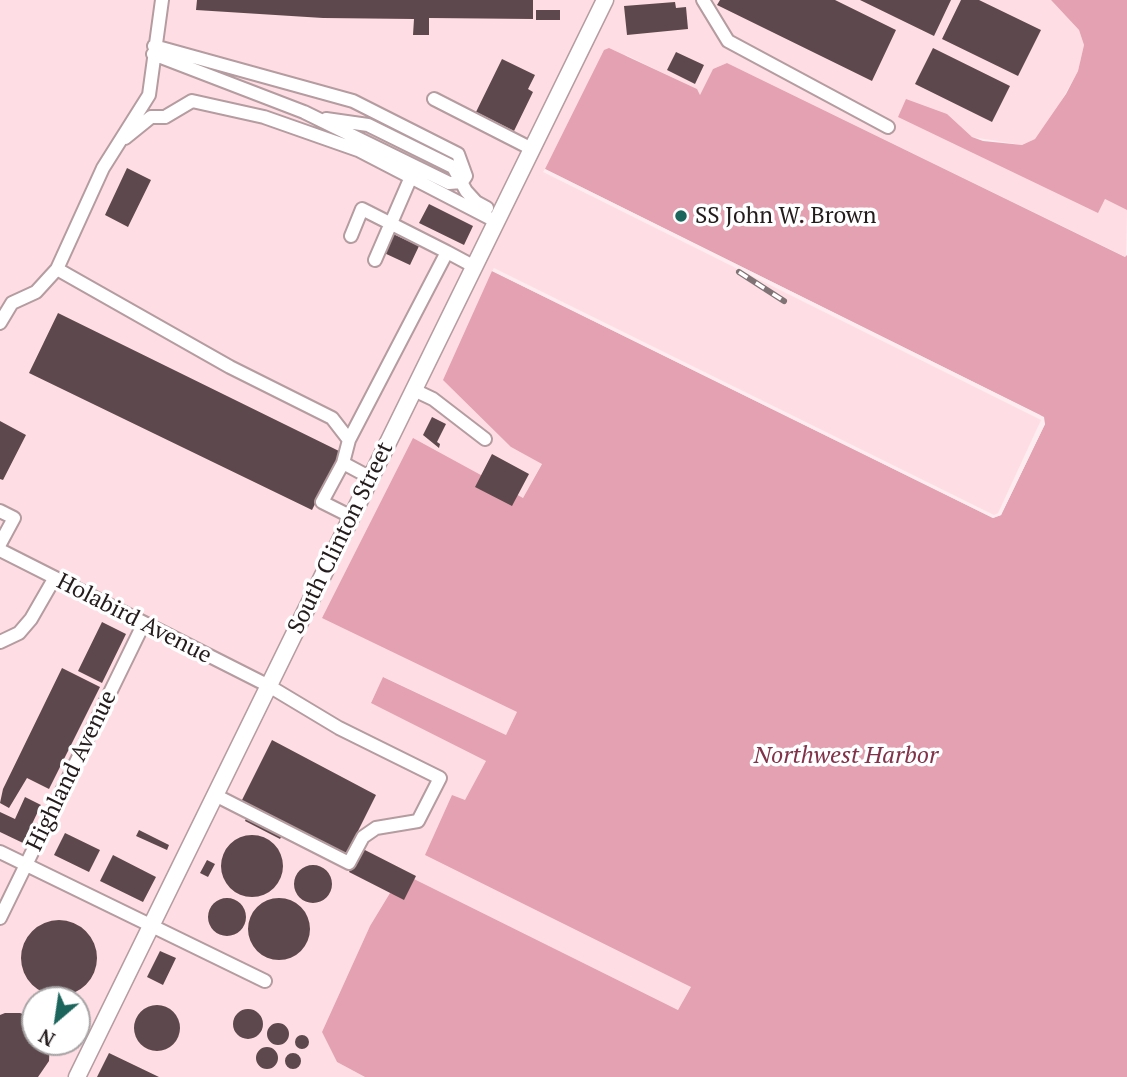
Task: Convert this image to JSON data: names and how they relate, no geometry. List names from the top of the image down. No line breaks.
{"streets":{"main road":["South Clinton Street"],"street":["Holabird Avenue","Highland Avenue"]},"crossings":[["South Clinton Street","Holabird Avenue"],["Holabird Avenue","Highland Avenue"]],"water":["Northwest Harbor"],"places":["SS John W. Brown"],"north":"bottom left"}
